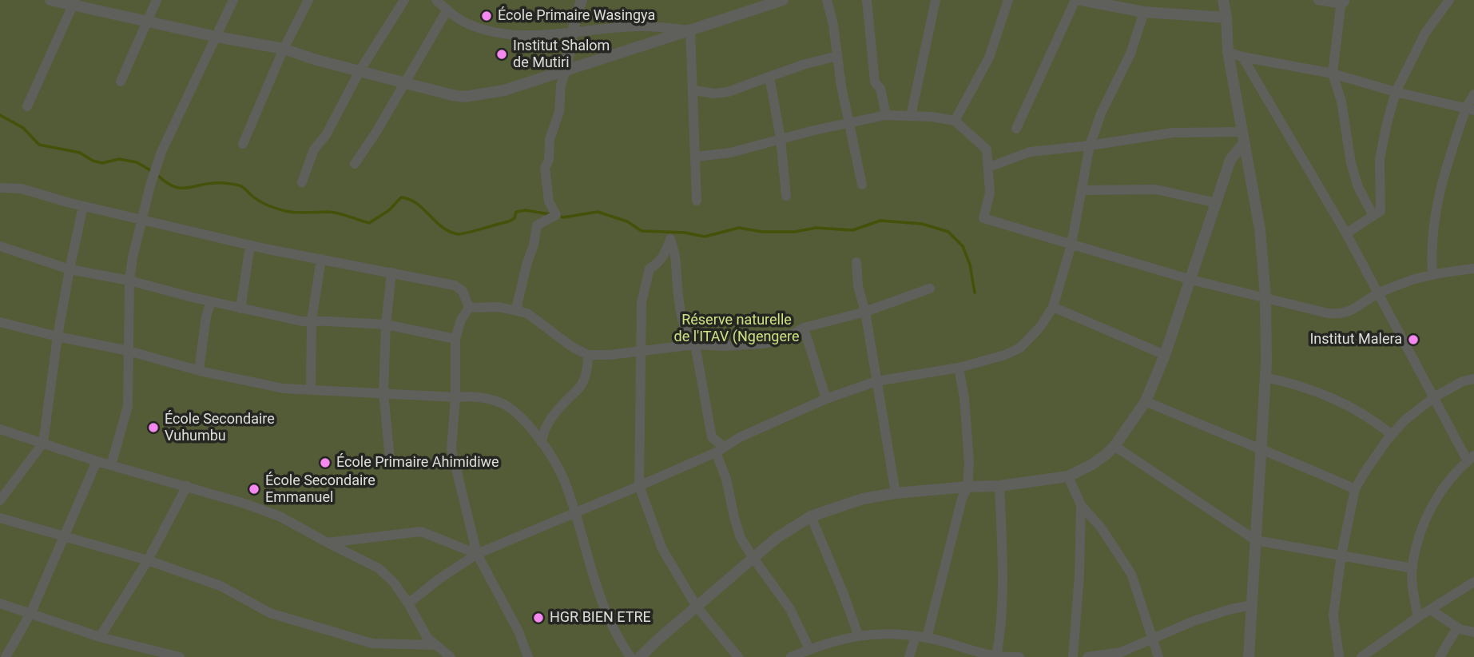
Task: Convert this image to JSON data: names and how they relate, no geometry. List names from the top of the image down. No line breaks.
{"parks":["Réserve naturelle de l'ITAV (Ngengere"],"places":["École Primaire Wasingya","Institut Shalom de Mutiri","Institut Malera","École Secondaire Vuhumbu","École Primaire Ahimidiwe","École Secondaire Emmanuel","HGR BIEN ETRE"]}
